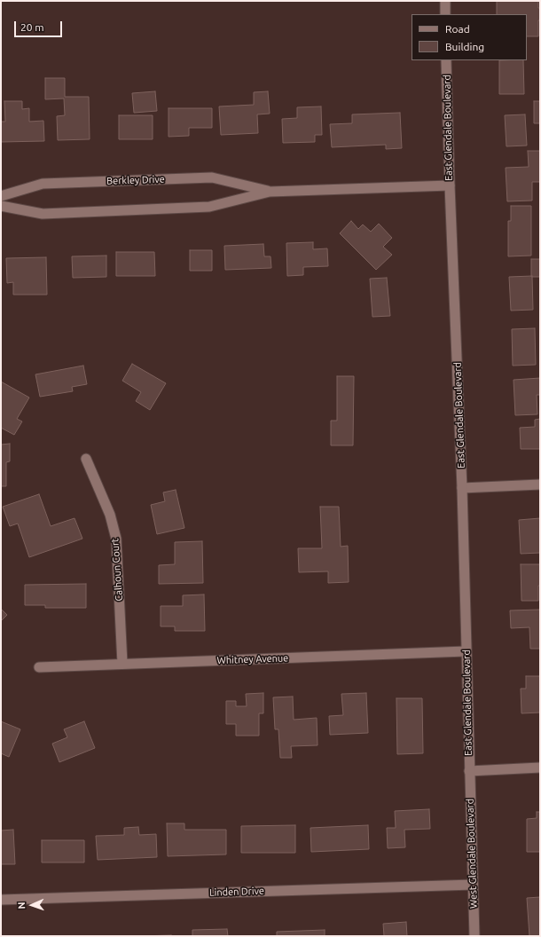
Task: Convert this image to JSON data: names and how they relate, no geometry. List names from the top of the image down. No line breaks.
{"streets":{"street":["East Glendale Boulevard","Berkley Drive","Calhoun Court","Whitney Avenue","West Glendale Boulevard","Linden Drive"]},"crossings":[["East Glendale Boulevard","Berkley Drive"],["East Glendale Boulevard","Whitney Avenue"],["East Glendale Boulevard","West Glendale Boulevard"],["Calhoun Court","Whitney Avenue"],["West Glendale Boulevard","Linden Drive"]],"legend":["Road","Building"],"scale_bar":"20 m","north":"left"}
